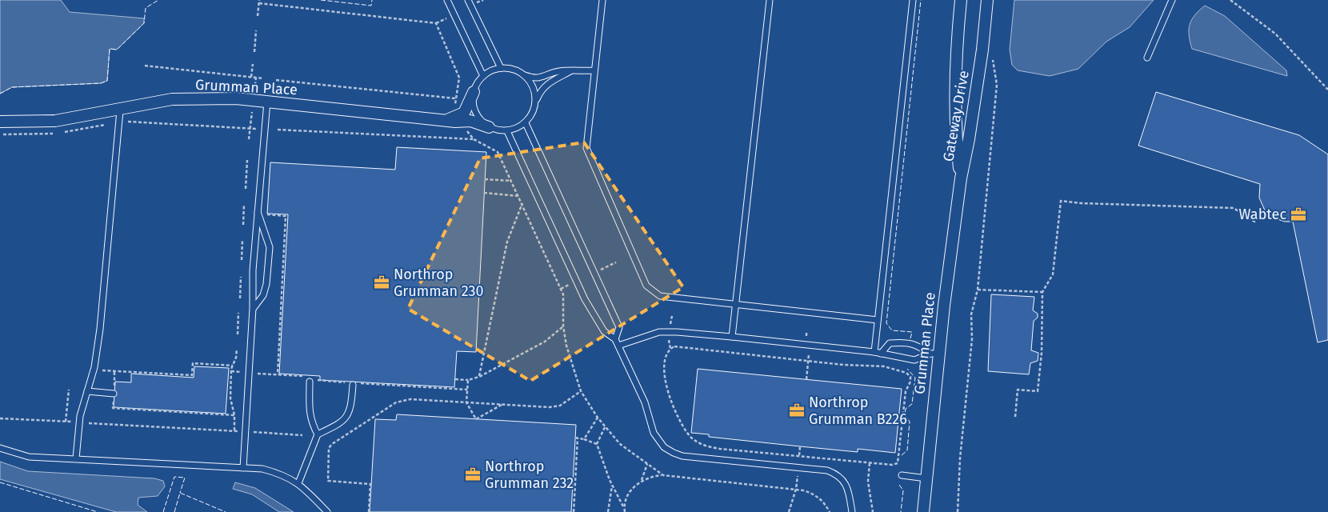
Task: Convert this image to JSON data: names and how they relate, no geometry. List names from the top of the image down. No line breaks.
{"streets":{"street":["Grumman Place","Gateway Drive"]},"crossings":[["Grumman Place","Gateway Drive"]],"places":{"office":["Wabtec","Northrop Grumman 230","Northrop Grumman B226","Northrop Grumman 232"]}}
